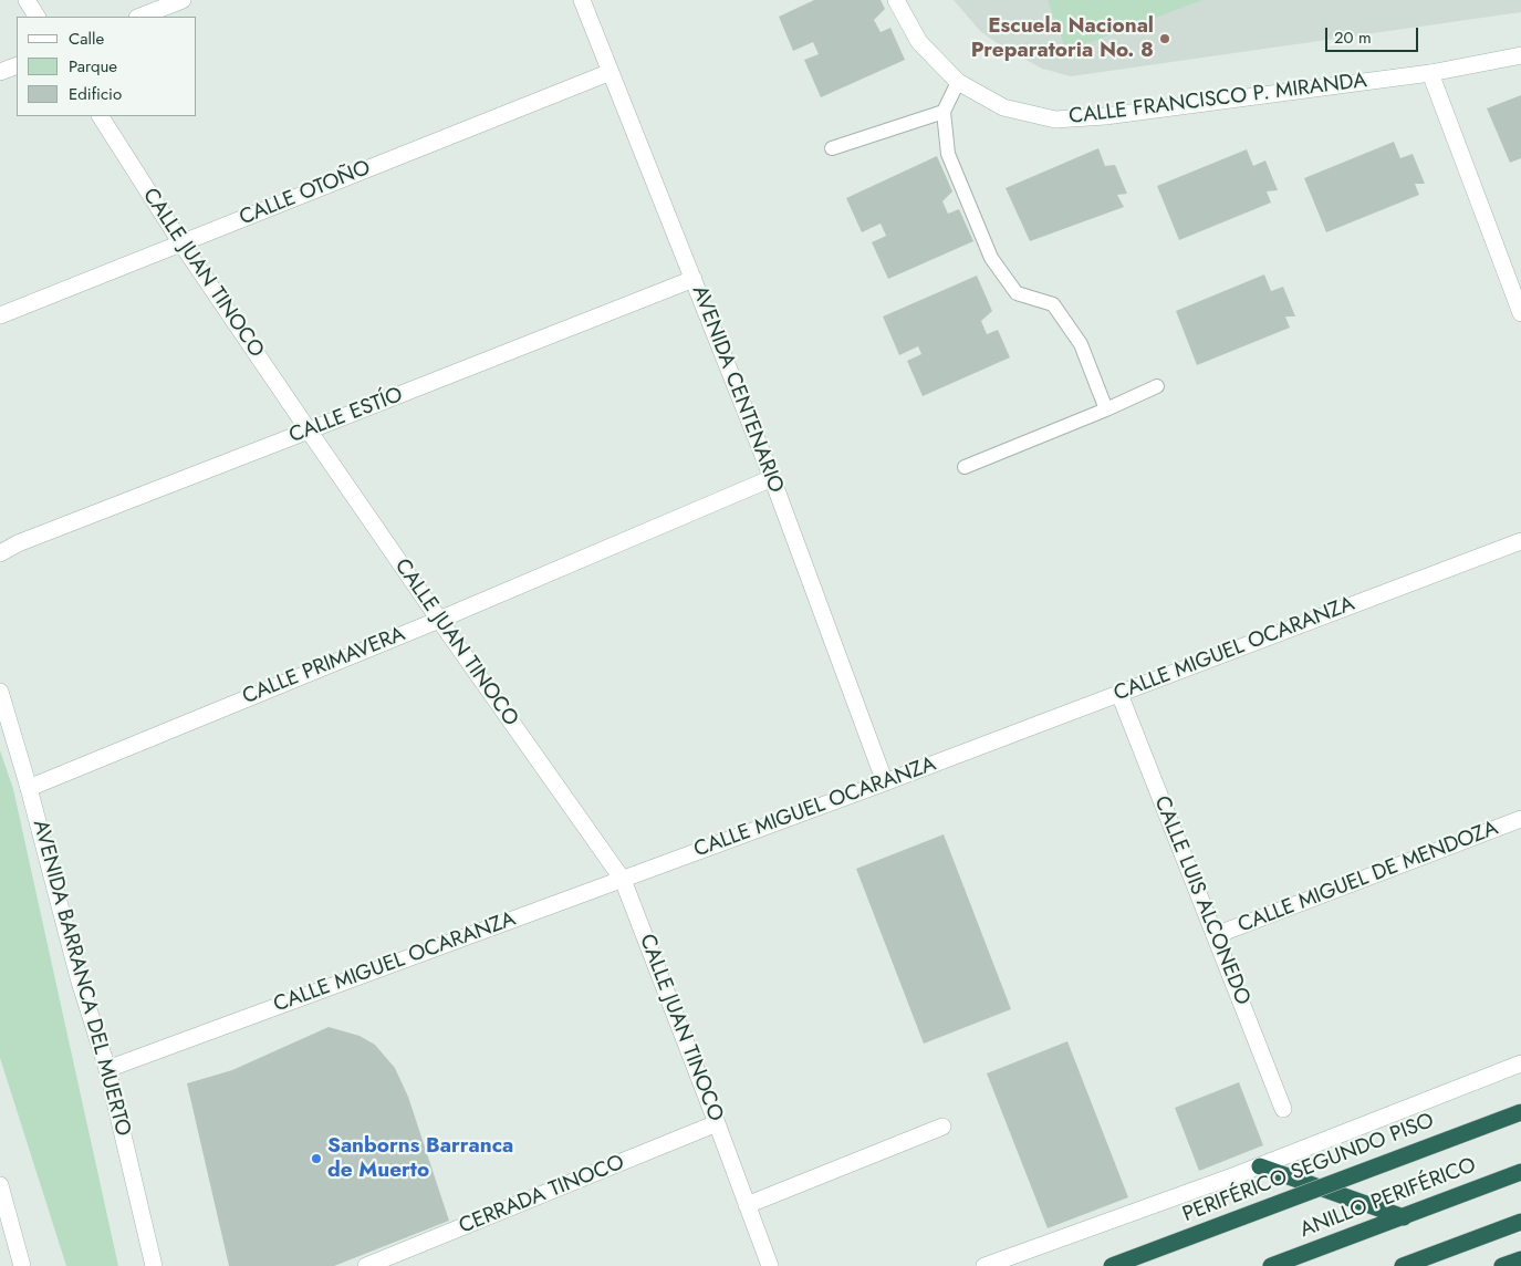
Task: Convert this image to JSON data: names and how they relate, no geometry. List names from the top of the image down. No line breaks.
{"streets":{"highway":["PERIFÉRICO SEGUNDO PISO","ANILLO PERIFÉRICO"],"street":["CALLE FRANCISCO P. MIRANDA","CALLE OTOÑO","CALLE JUAN TINOCO","AVENIDA CENTENARIO","CALLE ESTÍO","CALLE MIGUEL OCARANZA","CALLE PRIMAVERA","CALLE MIGUEL DE MENDOZA","CALLE LUIS ALCONEDO","AVENIDA BARRANCA DEL MUERTO","CERRADA TINOCO"]},"crossings":[["CALLE OTOÑO","CALLE JUAN TINOCO"],["CALLE OTOÑO","AVENIDA CENTENARIO"],["CALLE JUAN TINOCO","CALLE ESTÍO"],["CALLE JUAN TINOCO","CALLE MIGUEL OCARANZA"],["CALLE JUAN TINOCO","CALLE PRIMAVERA"],["CALLE JUAN TINOCO","CERRADA TINOCO"],["AVENIDA CENTENARIO","CALLE ESTÍO"],["AVENIDA CENTENARIO","CALLE MIGUEL OCARANZA"],["AVENIDA CENTENARIO","CALLE PRIMAVERA"],["CALLE MIGUEL OCARANZA","CALLE LUIS ALCONEDO"],["CALLE MIGUEL OCARANZA","AVENIDA BARRANCA DEL MUERTO"],["CALLE PRIMAVERA","AVENIDA BARRANCA DEL MUERTO"],["CALLE MIGUEL DE MENDOZA","CALLE LUIS ALCONEDO"]],"places":["Escuela Nacional Preparatoria No. 8","Sanborns Barranca de Muerto"],"legend":["Calle","Parque","Edificio"],"scale_bar":"20 m"}
